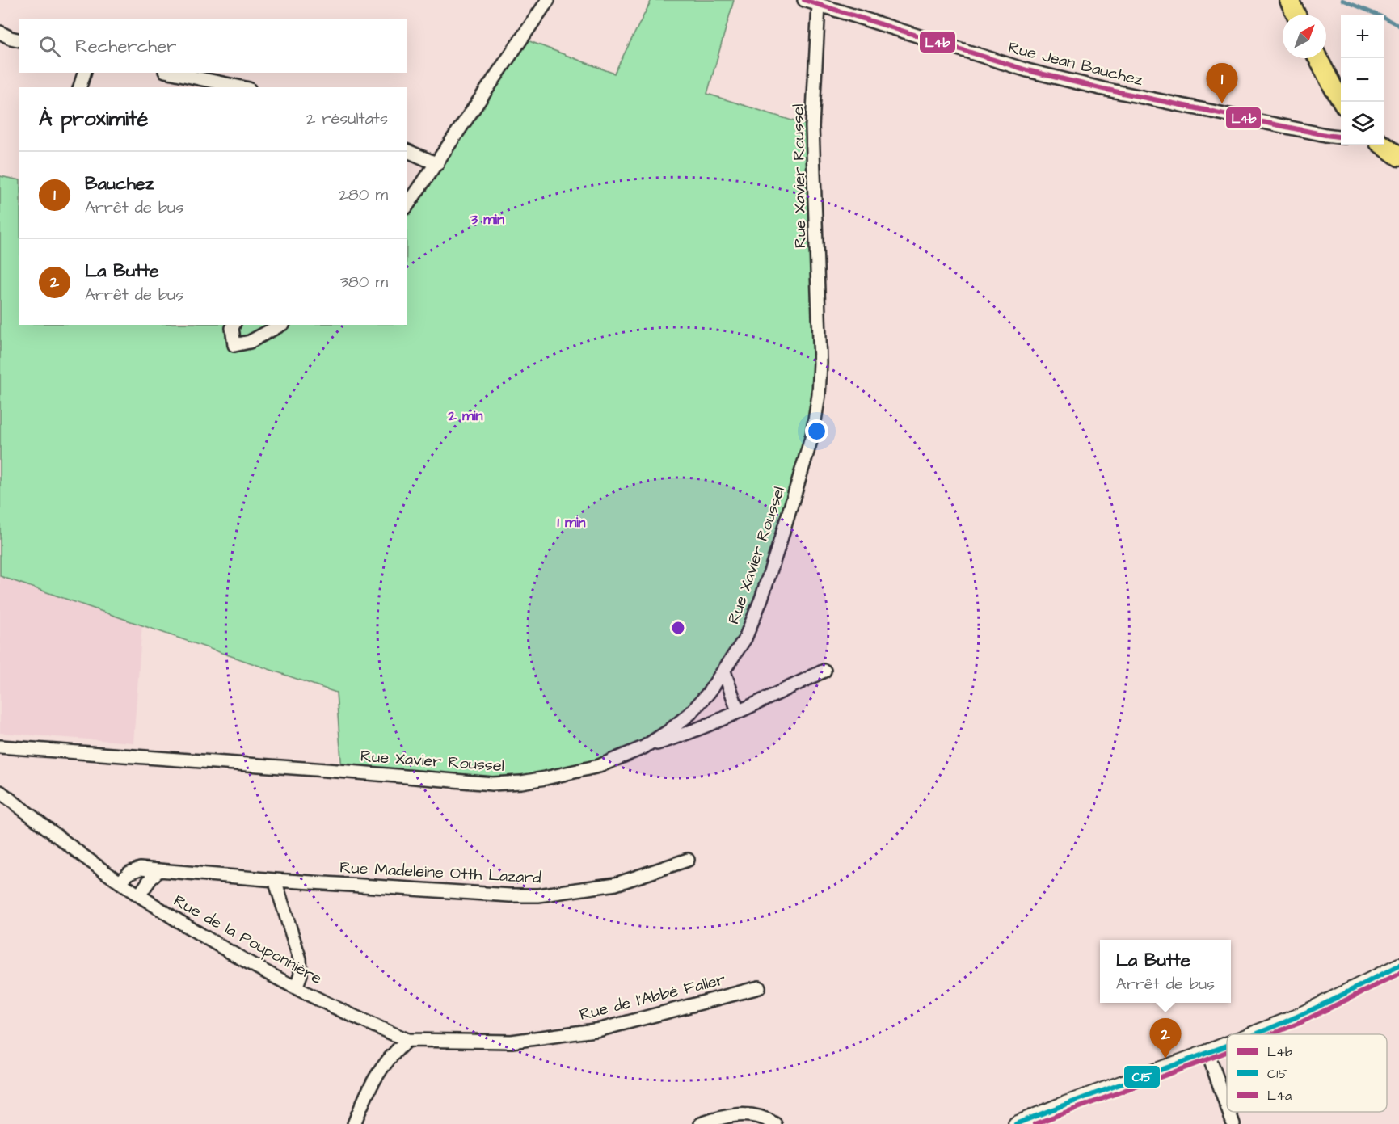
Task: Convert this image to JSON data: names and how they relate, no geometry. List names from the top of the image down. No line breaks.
{"streets":{"street":["Rue Jean Bauchez","Rue Xavier Roussel","Rue Madeleine Otth Lazard","Rue de la Pouponnière","Rue de l'Abbé Faller"]},"crossings":[["Rue Jean Bauchez","Rue Xavier Roussel"],["Rue Madeleine Otth Lazard","Rue de la Pouponnière"],["Rue de la Pouponnière","Rue de l'Abbé Faller"]],"lines":["transit line L4b","transit line C15","transit line L4a"],"legend":["L4b","C15","L4a"],"north":"top right","page":{"map_buttons":["+","−"],"search":"Rechercher","pins":["1","2"],"heading":["À proximité","2 résultats"],"list":[{"mark":"1","name":"Bauchez","note":"Arrêt de bus","value":"280 m"},{"mark":"2","name":"La Butte","note":"Arrêt de bus","value":"380 m"}],"popup":["La Butte","Arrêt de bus"]},"rings":["3 min","2 min","1 min"]}
